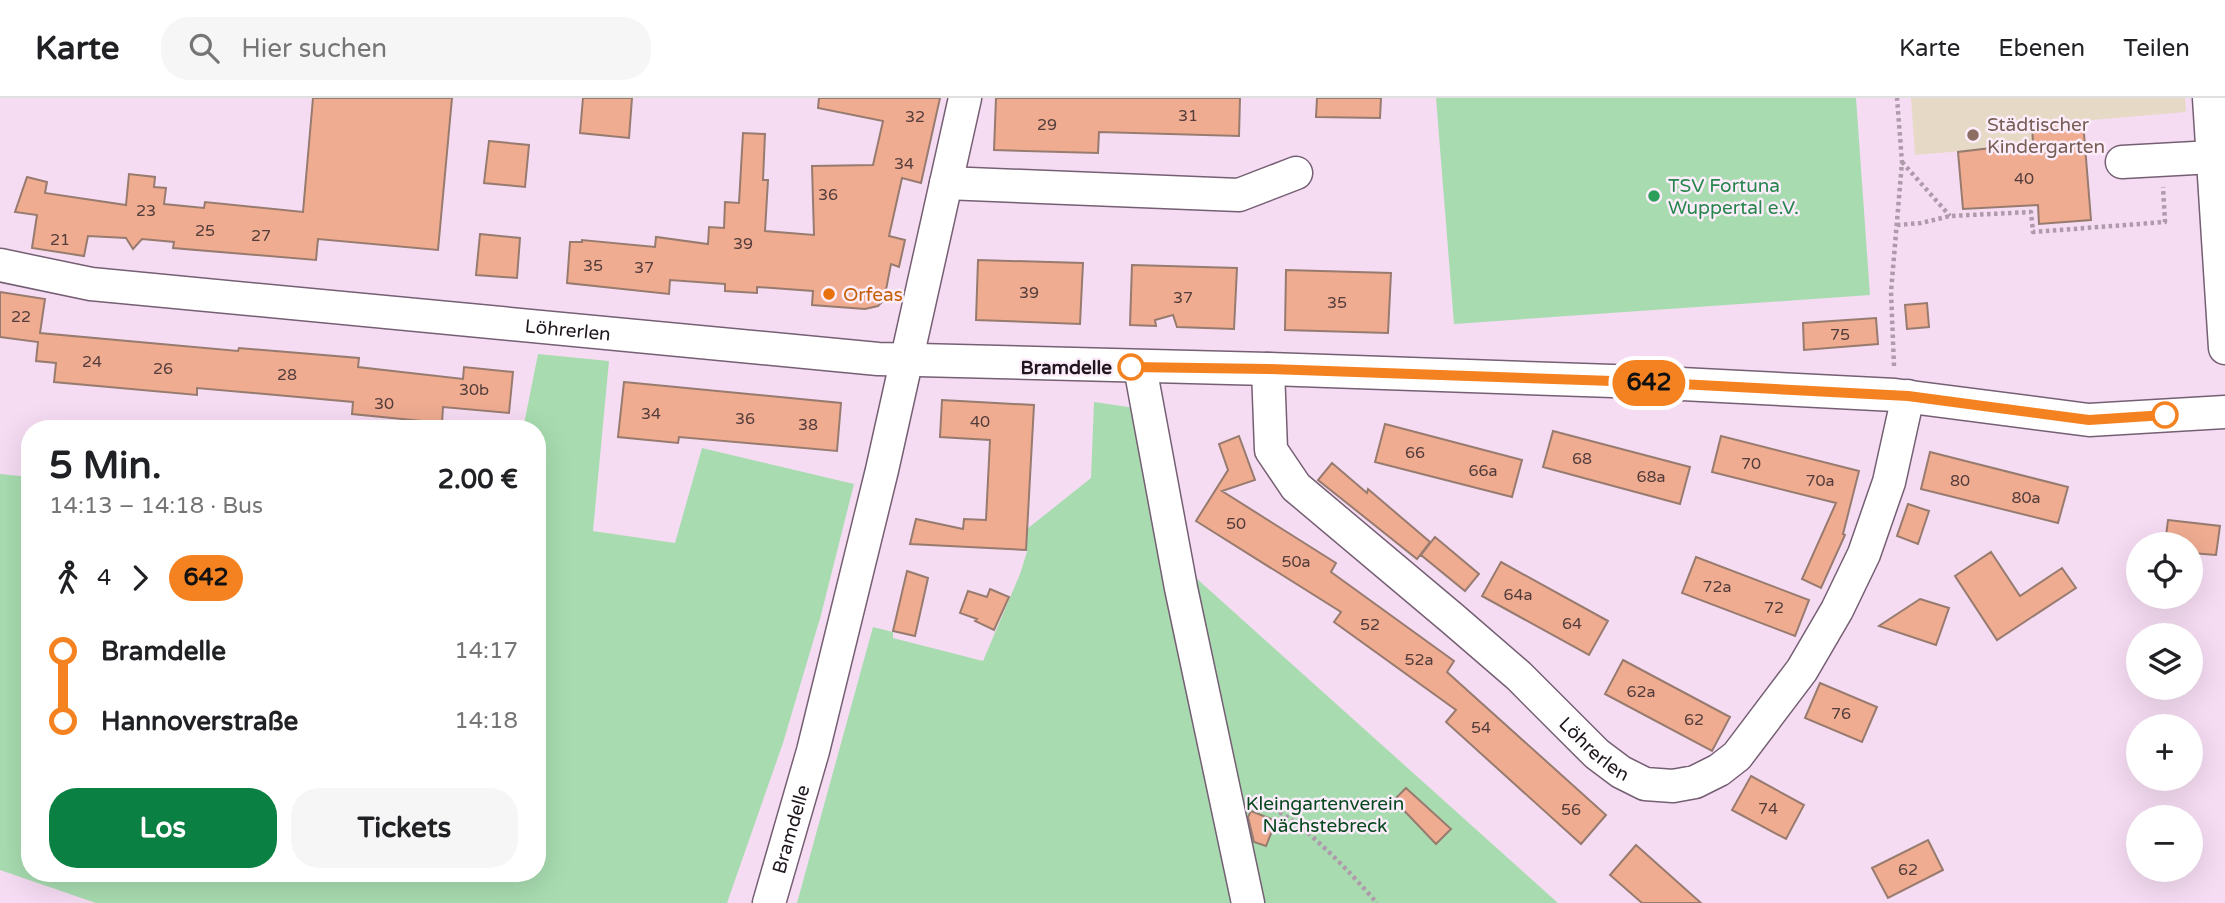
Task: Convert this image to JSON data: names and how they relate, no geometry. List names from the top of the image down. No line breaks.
{"streets":{"street":["Löhrerlen","Bramdelle"]},"crossings":[["Löhrerlen","Bramdelle"]],"parks":["Kleingartenverein Nächstebreck"],"places":["Städtischer Kindergarten","TSV Fortuna Wuppertal e.V.","Orfeas","Bramdelle"],"lines":["bus line 642"],"house_numbers":["31","32","29","34","40","36","23","25","27","21","39","35","37","39","37","35","22","75","24","26","28","30b","30","34","36","40","38","66","68","70","66a","68a","70a","80","80a","50","50a","72a","64a","72","64","52","52a","62a","76","62","54","74","56","62"],"page":{"header":"Karte","search":"Hier suchen","nav":["Karte","Ebenen","Teilen"],"on_map":"642","heading":["5 Min.","14:13 – 14:18 · Bus","2.00 €"],"map_buttons":["+","−"],"legs":["4","642"],"list":[{"name":"Bramdelle","value":"14:17"},{"name":"Hannoverstraße","value":"14:18"}],"buttons":["Los","Tickets"]}}
